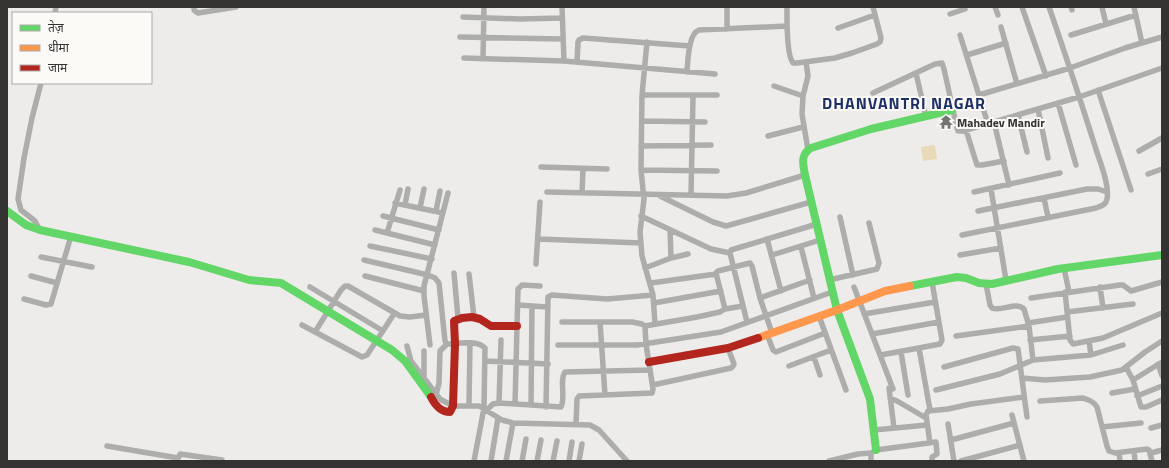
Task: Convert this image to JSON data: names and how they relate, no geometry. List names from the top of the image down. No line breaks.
{"districts":["DHANVANTRI NAGAR"],"places":{"temple":["Mahadev Mandir"]},"legend":["तेज़","धीमा","जाम"]}
